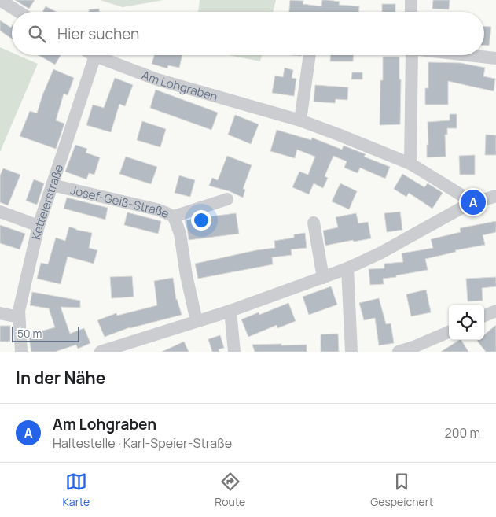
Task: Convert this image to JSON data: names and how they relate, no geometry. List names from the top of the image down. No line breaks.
{"streets":{"street":["Am Lohgraben","Kettelerstraße","Josef-Geiß-Straße"]},"crossings":[["Am Lohgraben","Kettelerstraße"],["Kettelerstraße","Josef-Geiß-Straße"]],"scale_bar":"50 m","page":{"search":"Hier suchen","pins":"A","scale":"50 m","heading":"In der Nähe","list":[{"mark":"A","name":"Am Lohgraben","note":"Haltestelle · Karl-Speier-Straße","value":"200 m"}],"nav":["Karte","Route","Gespeichert"]}}
